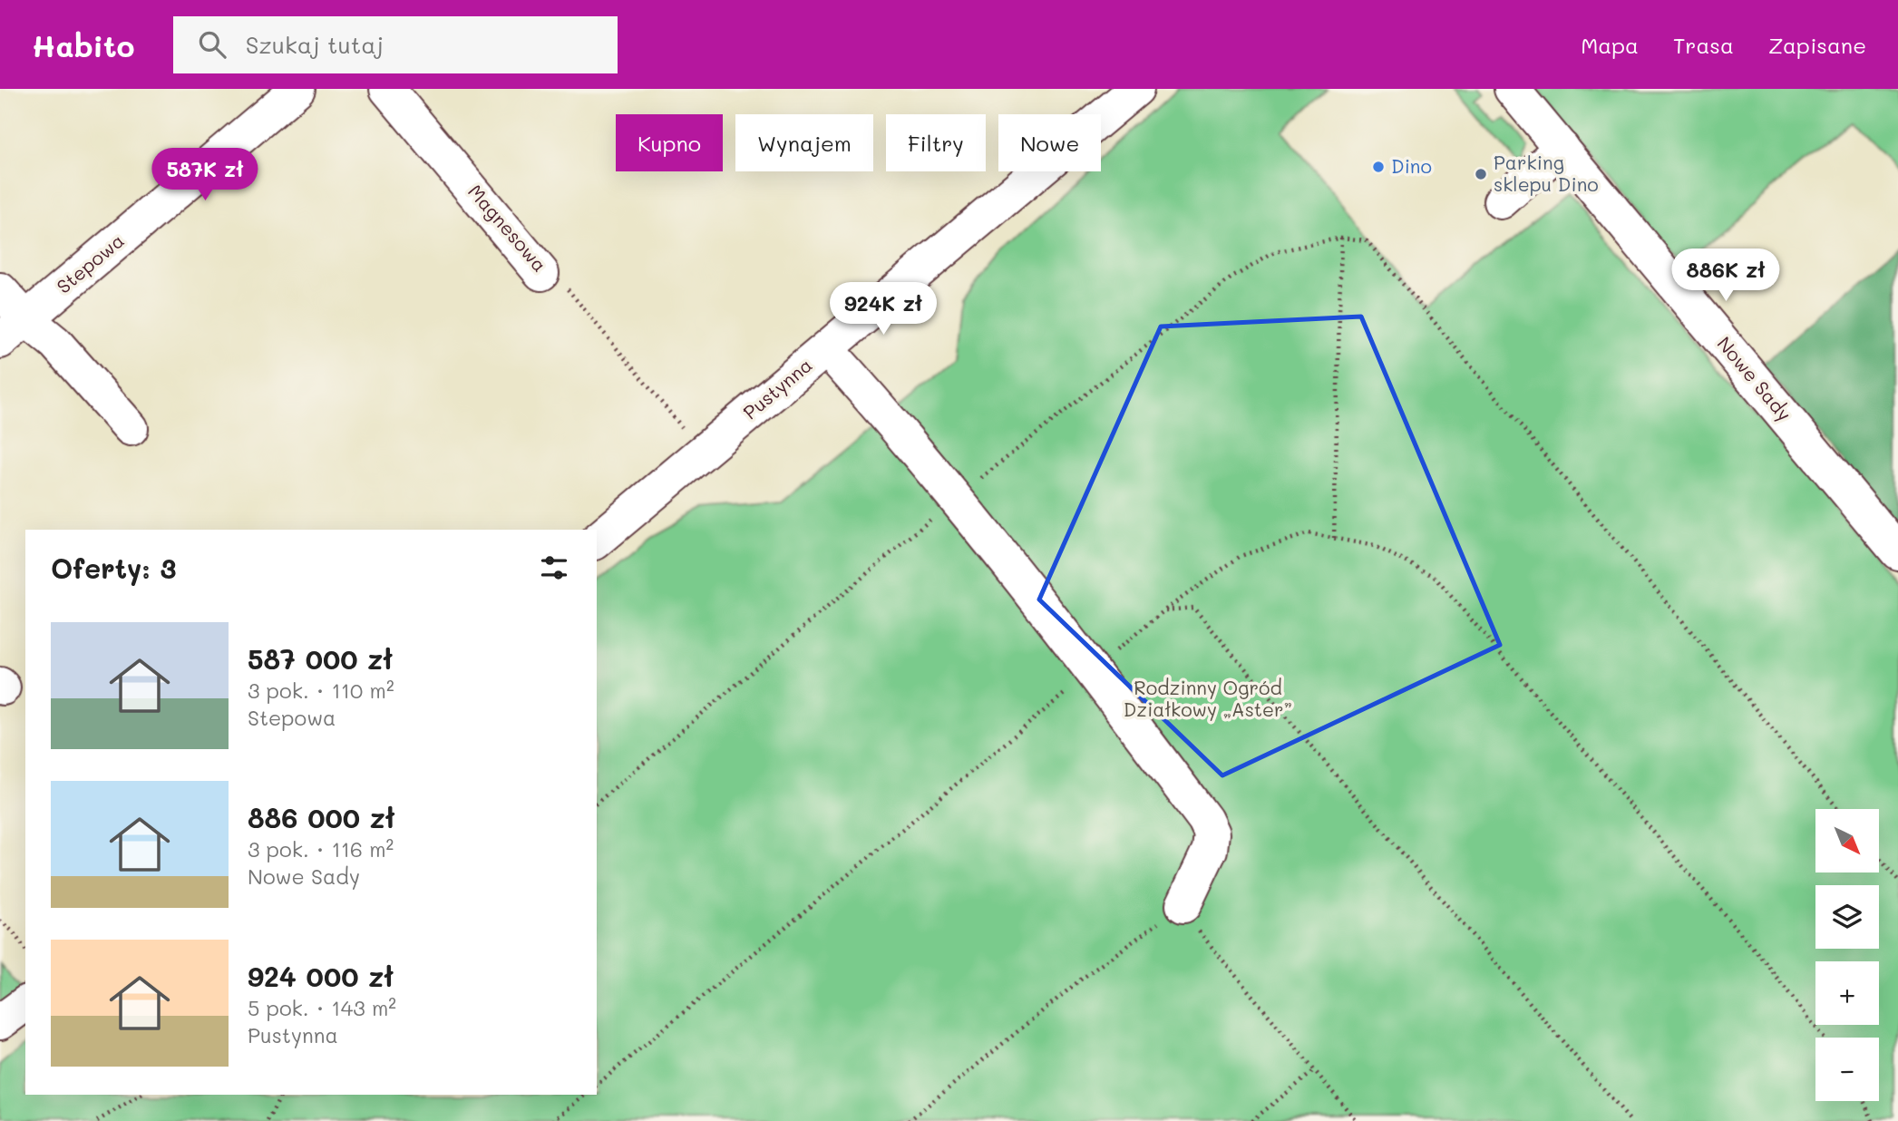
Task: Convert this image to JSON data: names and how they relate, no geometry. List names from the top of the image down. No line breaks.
{"streets":{"street":["Magnesowa","Stepowa","Nowe Sady","Pustynna"]},"crossings":[["Magnesowa","Pustynna"]],"parks":["Rodzinny Ogród Działkowy „Aster”"],"places":["Dino","Parking sklepu Dino"],"north":"bottom right","page":{"header":"Habito","search":"Szukaj tutaj","nav":["Mapa","Trasa","Zapisane"],"chip":["Kupno","Wynajem","Filtry","Nowe"],"price":["587K zł","886K zł","924K zł"],"heading":"Oferty: 3","list":[{"name":"587 000 zł","note":"3 pok. · 110 m² · Stepowa"},{"name":"886 000 zł","note":"3 pok. · 116 m² · Nowe Sady"},{"name":"924 000 zł","note":"5 pok. · 143 m² · Pustynna"}],"map_buttons":["+","−"]}}
